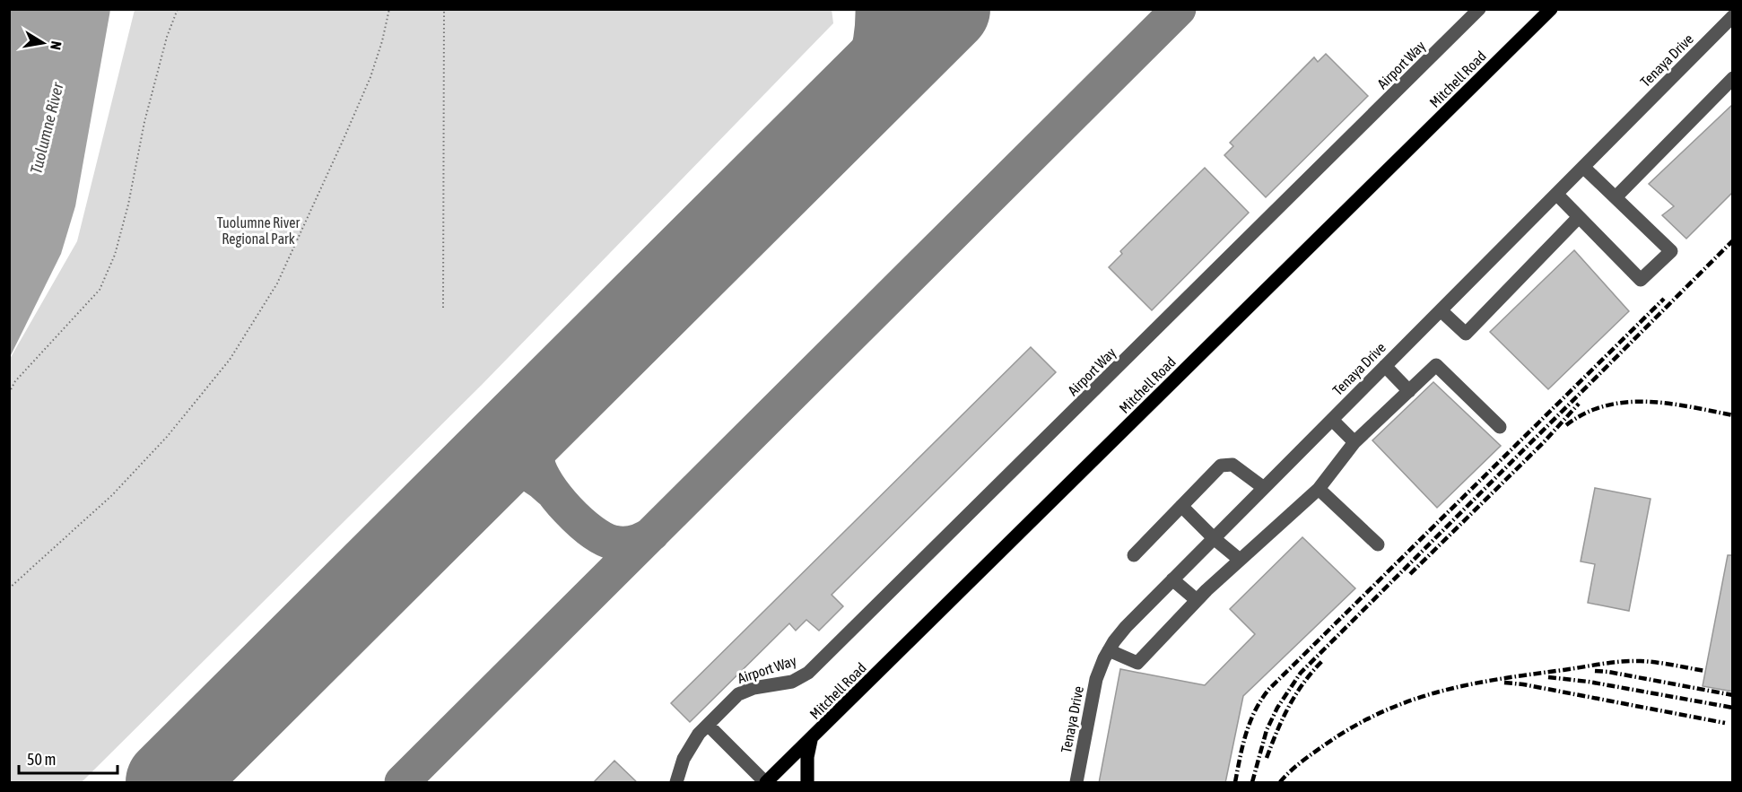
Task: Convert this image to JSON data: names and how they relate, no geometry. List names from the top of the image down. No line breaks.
{"streets":{"main road":["Mitchell Road"],"street":["Tenaya Drive","Airport Way"]},"water":["Tuolumne River"],"parks":["Tuolumne River Regional Park"],"scale_bar":"50 m","north":"right"}
